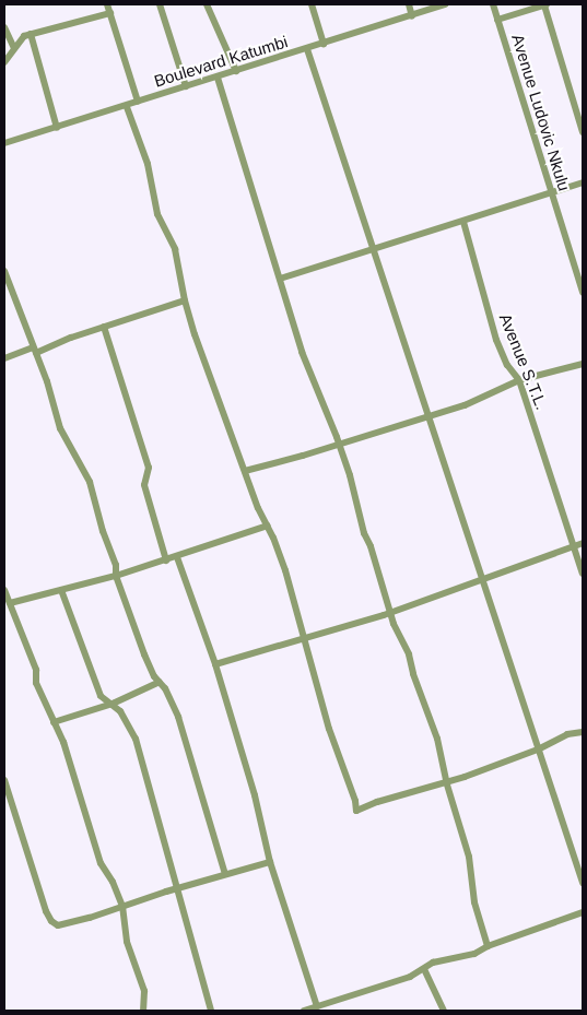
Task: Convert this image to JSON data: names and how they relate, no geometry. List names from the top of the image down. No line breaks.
{"streets":{"street":["Boulevard Katumbi","Avenue Ludovic Nkulu","Avenue S.T.L."]}}
